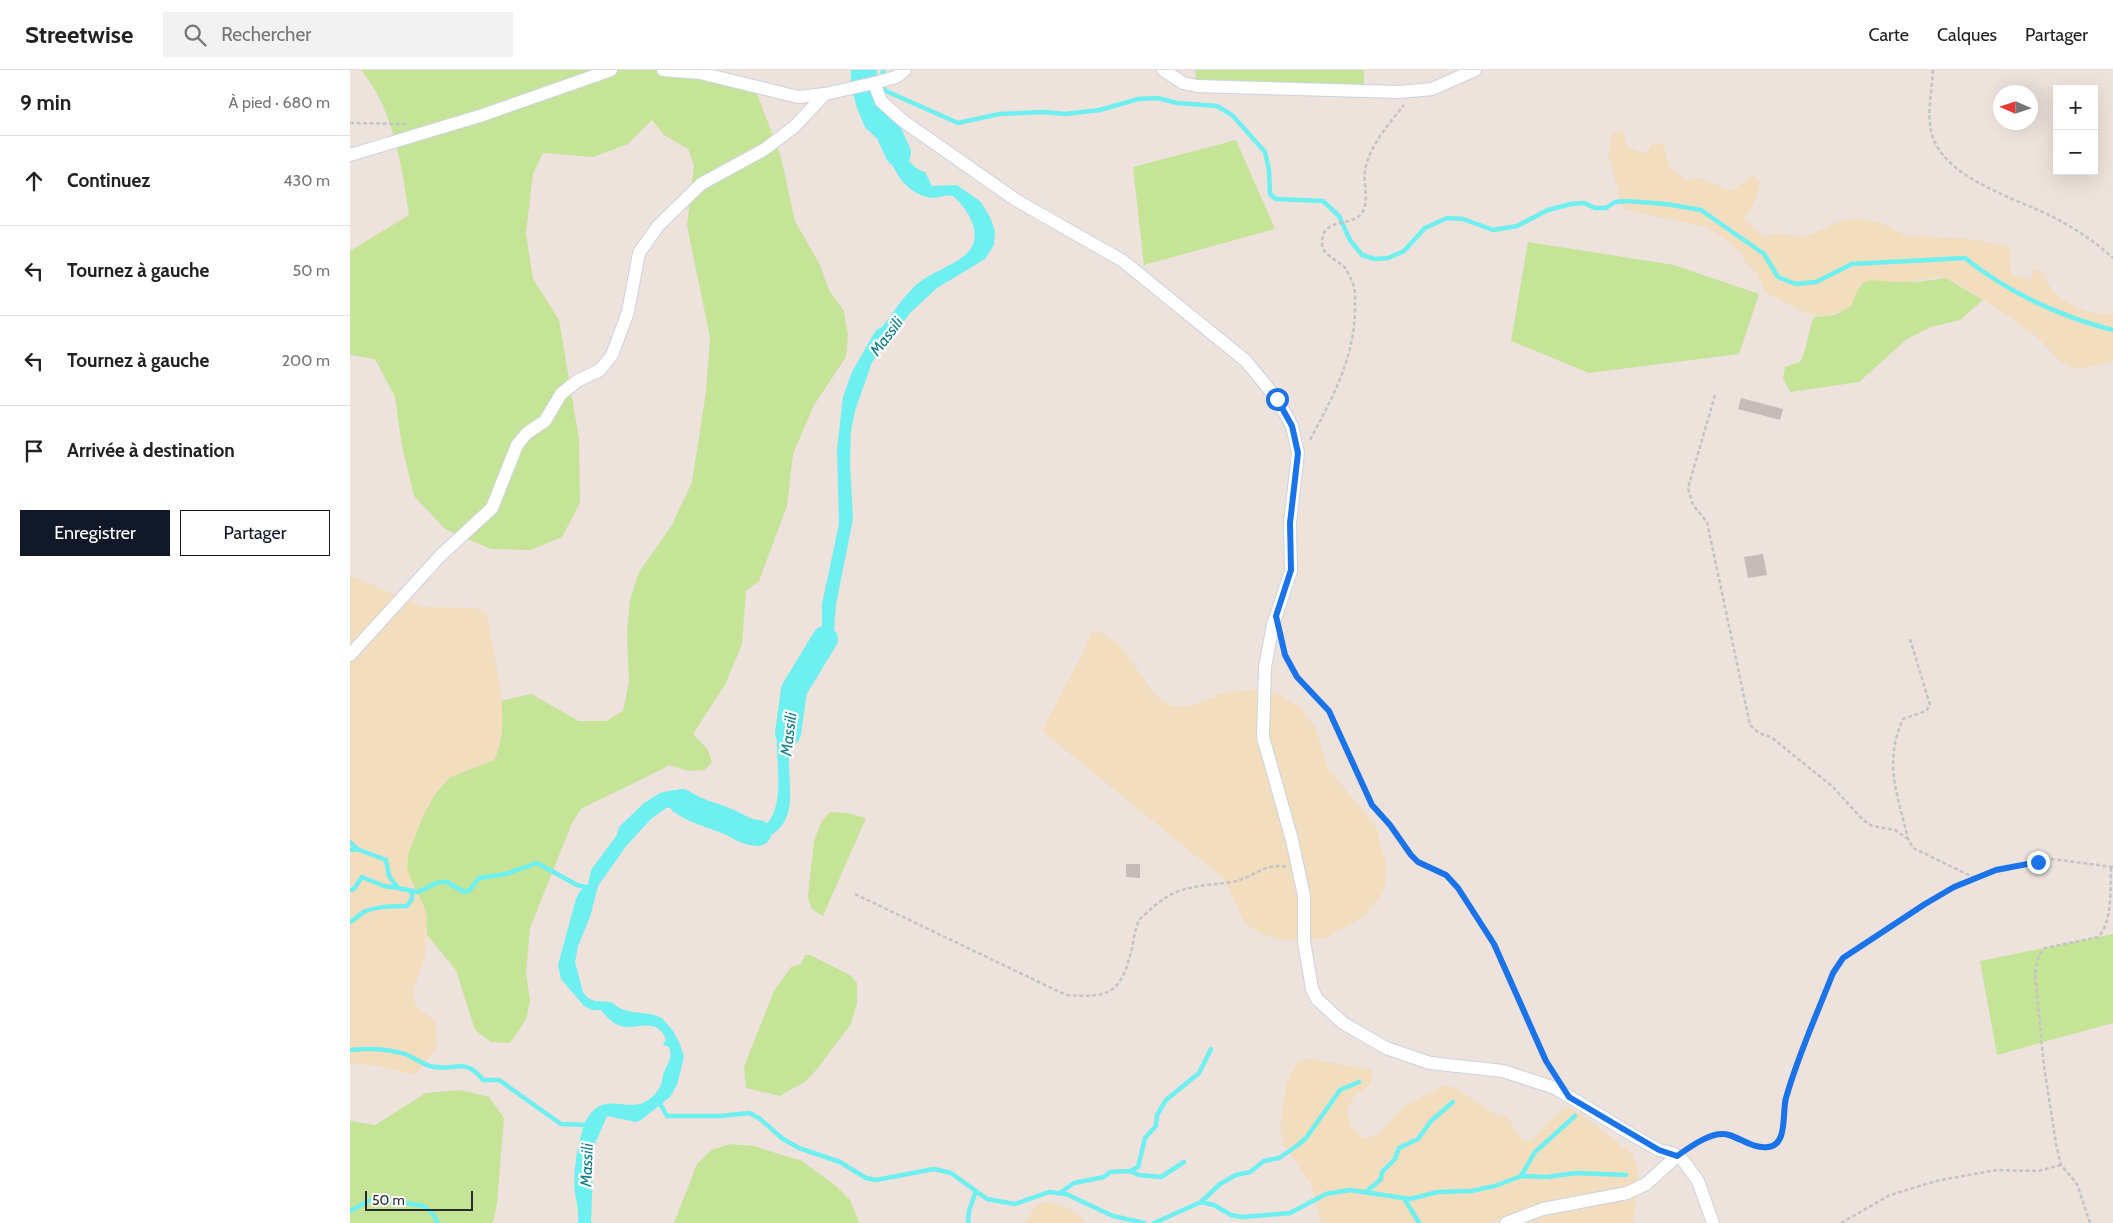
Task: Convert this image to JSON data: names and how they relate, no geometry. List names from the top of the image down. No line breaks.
{"water":["Massili"],"scale_bar":"50 m","north":"left","page":{"header":"Streetwise","search":"Rechercher","nav":["Carte","Calques","Partager"],"heading":["9 min","À pied · 680 m"],"map_buttons":["+","−"],"list":[["Continuez","430 m"],["Tournez à gauche","50 m"],["Tournez à gauche","200 m"],"Arrivée à destination"],"buttons":["Enregistrer","Partager"],"scale":"50 m"}}
